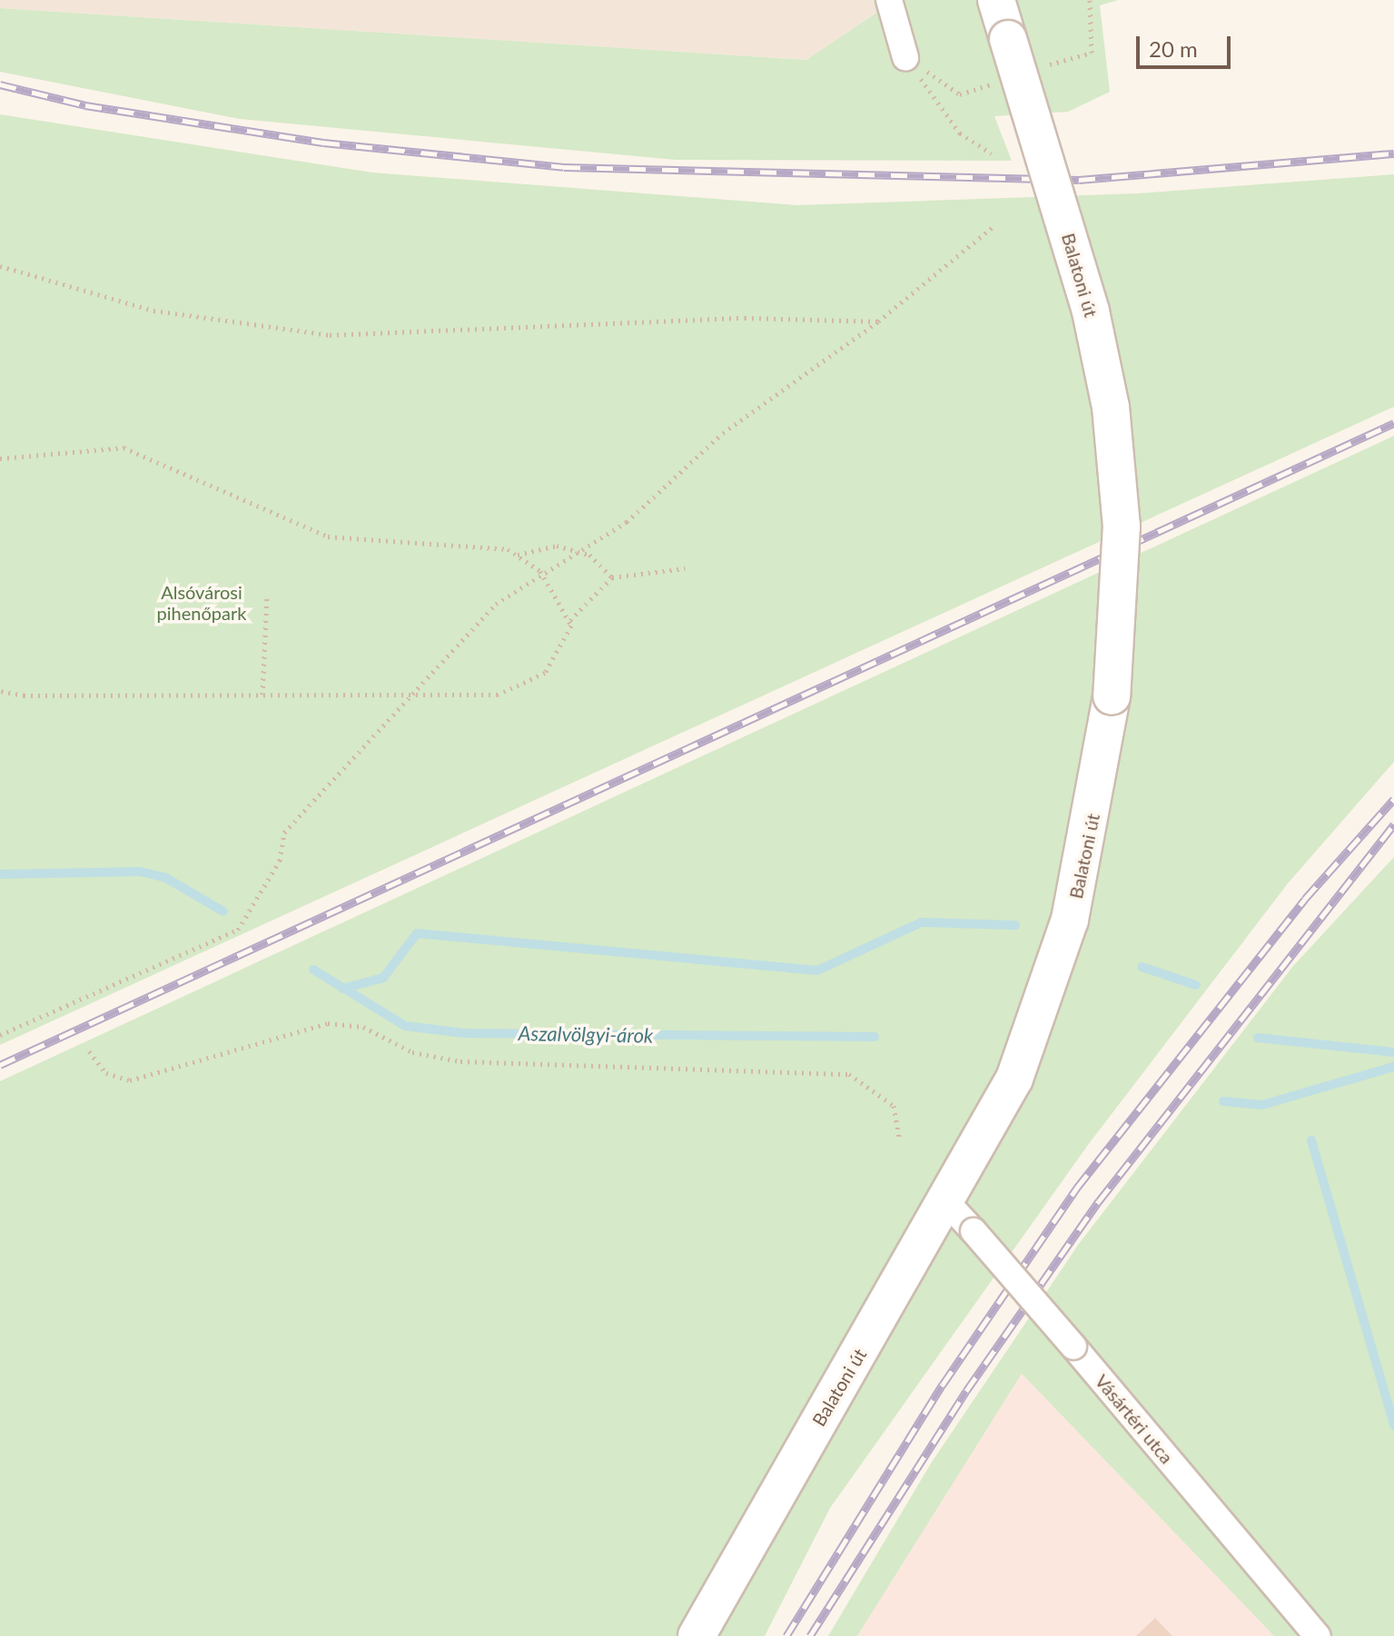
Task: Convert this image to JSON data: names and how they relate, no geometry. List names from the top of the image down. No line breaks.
{"streets":{"main road":["Balatoni út"],"street":["Vásártéri utca"]},"crossings":[["Balatoni út","Vásártéri utca"]],"water":["Aszalvölgyi-árok"],"parks":["Alsóvárosi pihenőpark"],"scale_bar":"20 m"}
